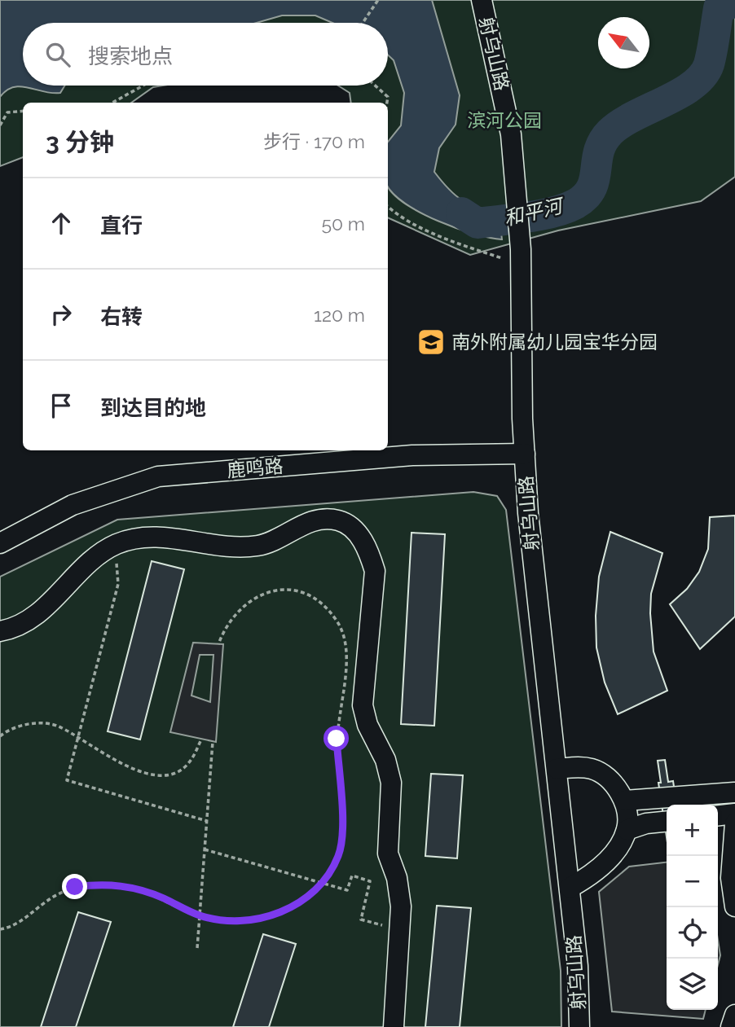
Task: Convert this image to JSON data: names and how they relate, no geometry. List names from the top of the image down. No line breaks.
{"streets":{"street":["射乌山路","鹿鸣路"]},"crossings":[["射乌山路","鹿鸣路"]],"water":["和平河"],"parks":["滨河公园"],"places":{"school or university":["南外附属幼儿园宝华分园"]},"north":"top left","page":{"search":"搜索地点","heading":["3 分钟","步行 · 170 m"],"list":[["直行","50 m"],["右转","120 m"],"到达目的地"],"map_buttons":["+","−"]}}
